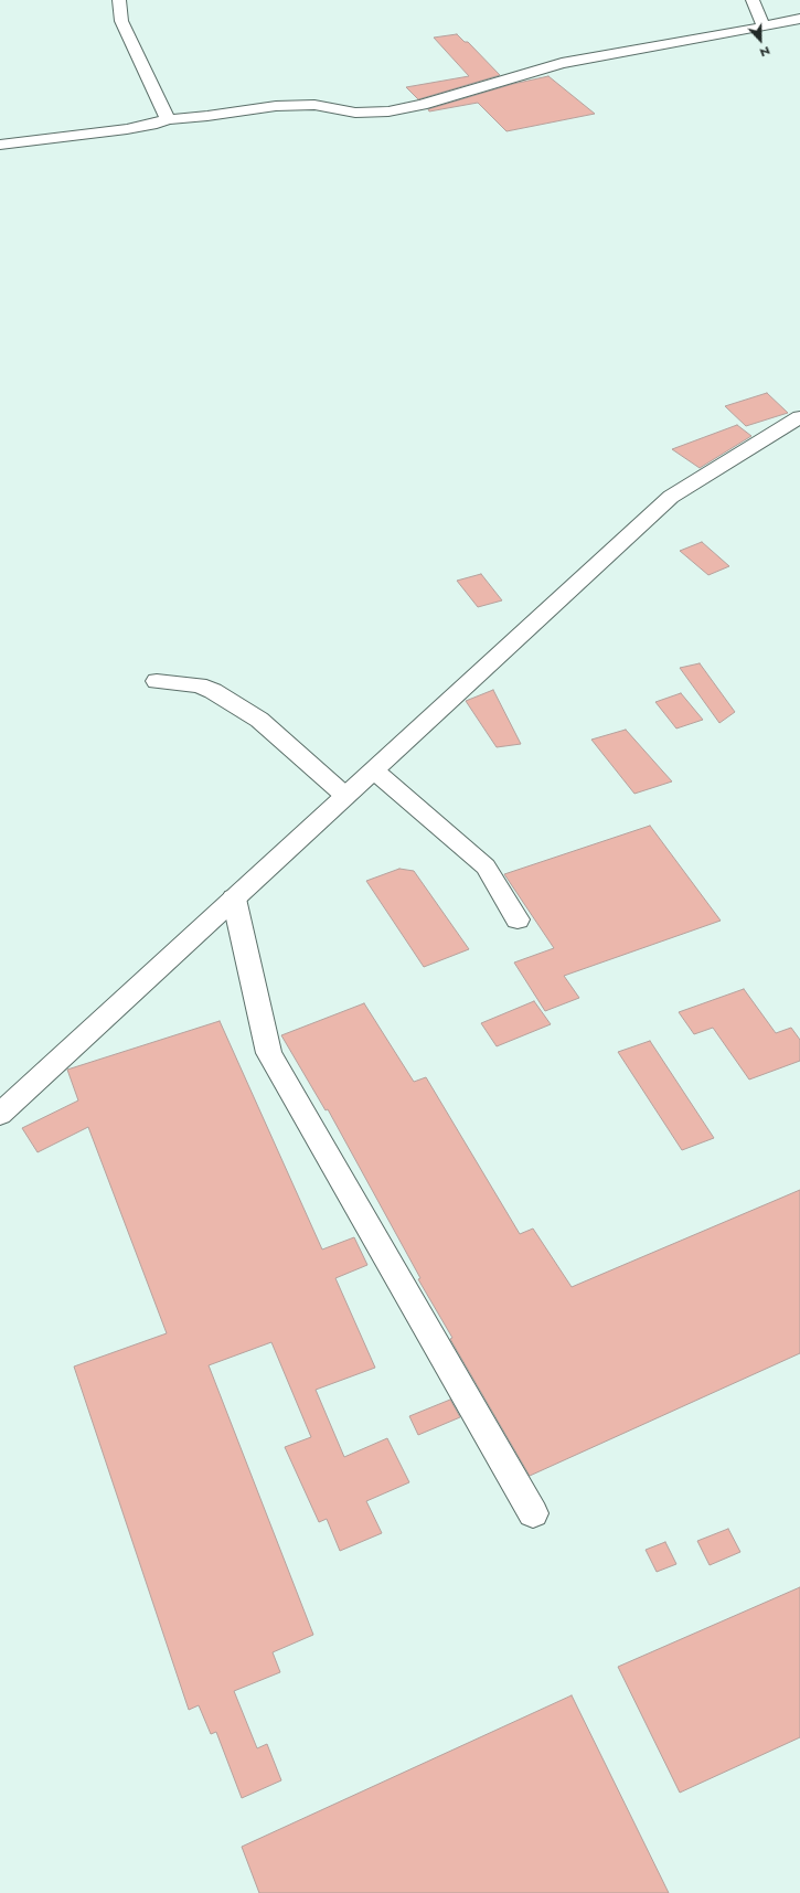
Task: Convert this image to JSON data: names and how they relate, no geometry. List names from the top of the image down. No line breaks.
{"north":"bottom"}
